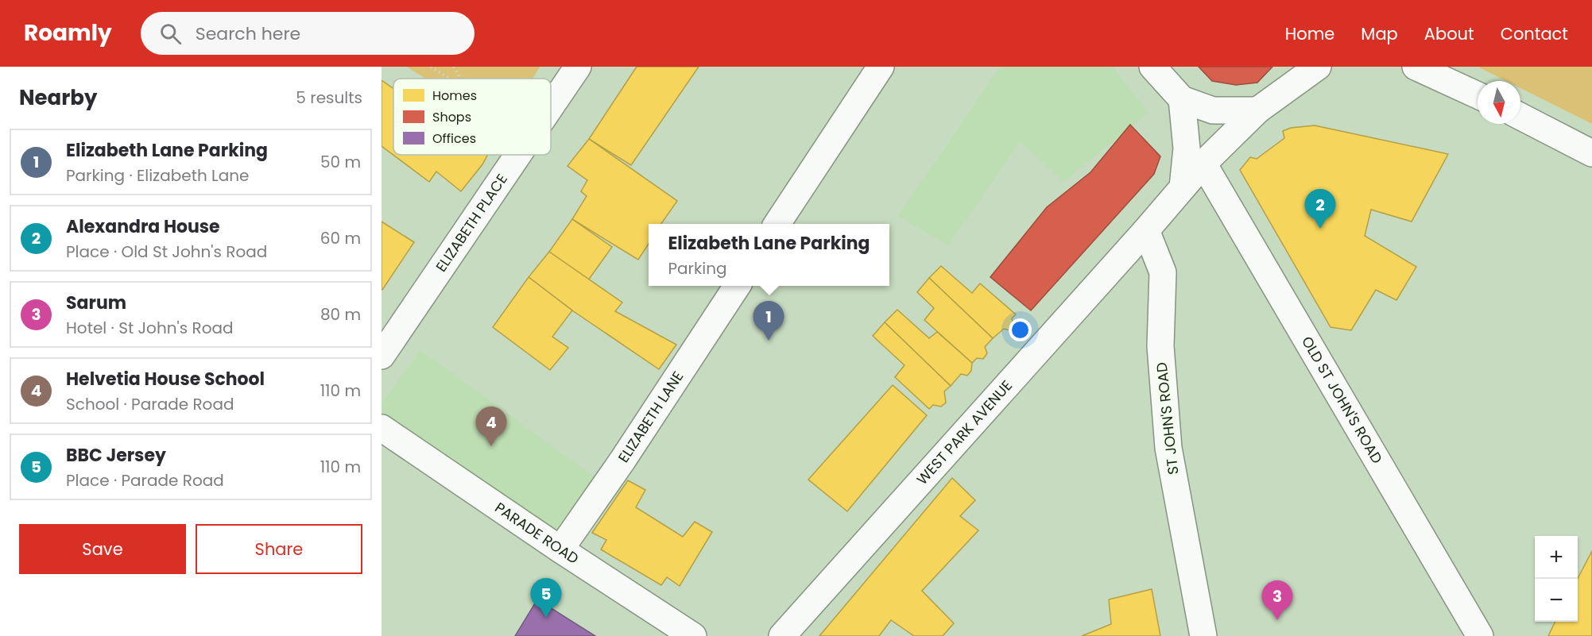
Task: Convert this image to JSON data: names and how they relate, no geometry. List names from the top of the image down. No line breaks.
{"streets":{"street":["ELIZABETH PLACE","OLD ST JOHN'S ROAD","ELIZABETH LANE","ST JOHN'S ROAD","WEST PARK AVENUE","PARADE ROAD"]},"crossings":[["OLD ST JOHN'S ROAD","WEST PARK AVENUE"],["ELIZABETH LANE","PARADE ROAD"],["ST JOHN'S ROAD","WEST PARK AVENUE"]],"legend":["Homes","Shops","Offices"],"north":"bottom","page":{"header":"Roamly","search":"Search here","nav":["Home","Map","About","Contact"],"heading":["Nearby","5 results"],"list":[{"mark":"1","name":"Elizabeth Lane Parking","note":"Parking · Elizabeth Lane","value":"50 m"},{"mark":"2","name":"Alexandra House","note":"Place · Old St John's Road","value":"60 m"},{"mark":"3","name":"Sarum","note":"Hotel · St John's Road","value":"80 m"},{"mark":"4","name":"Helvetia House School","note":"School · Parade Road","value":"110 m"},{"mark":"5","name":"BBC Jersey","note":"Place · Parade Road","value":"110 m"}],"pins":["2","1","4","5","3"],"popup":["Elizabeth Lane Parking","Parking"],"buttons":["Save","Share"],"map_buttons":["+","−"]}}
